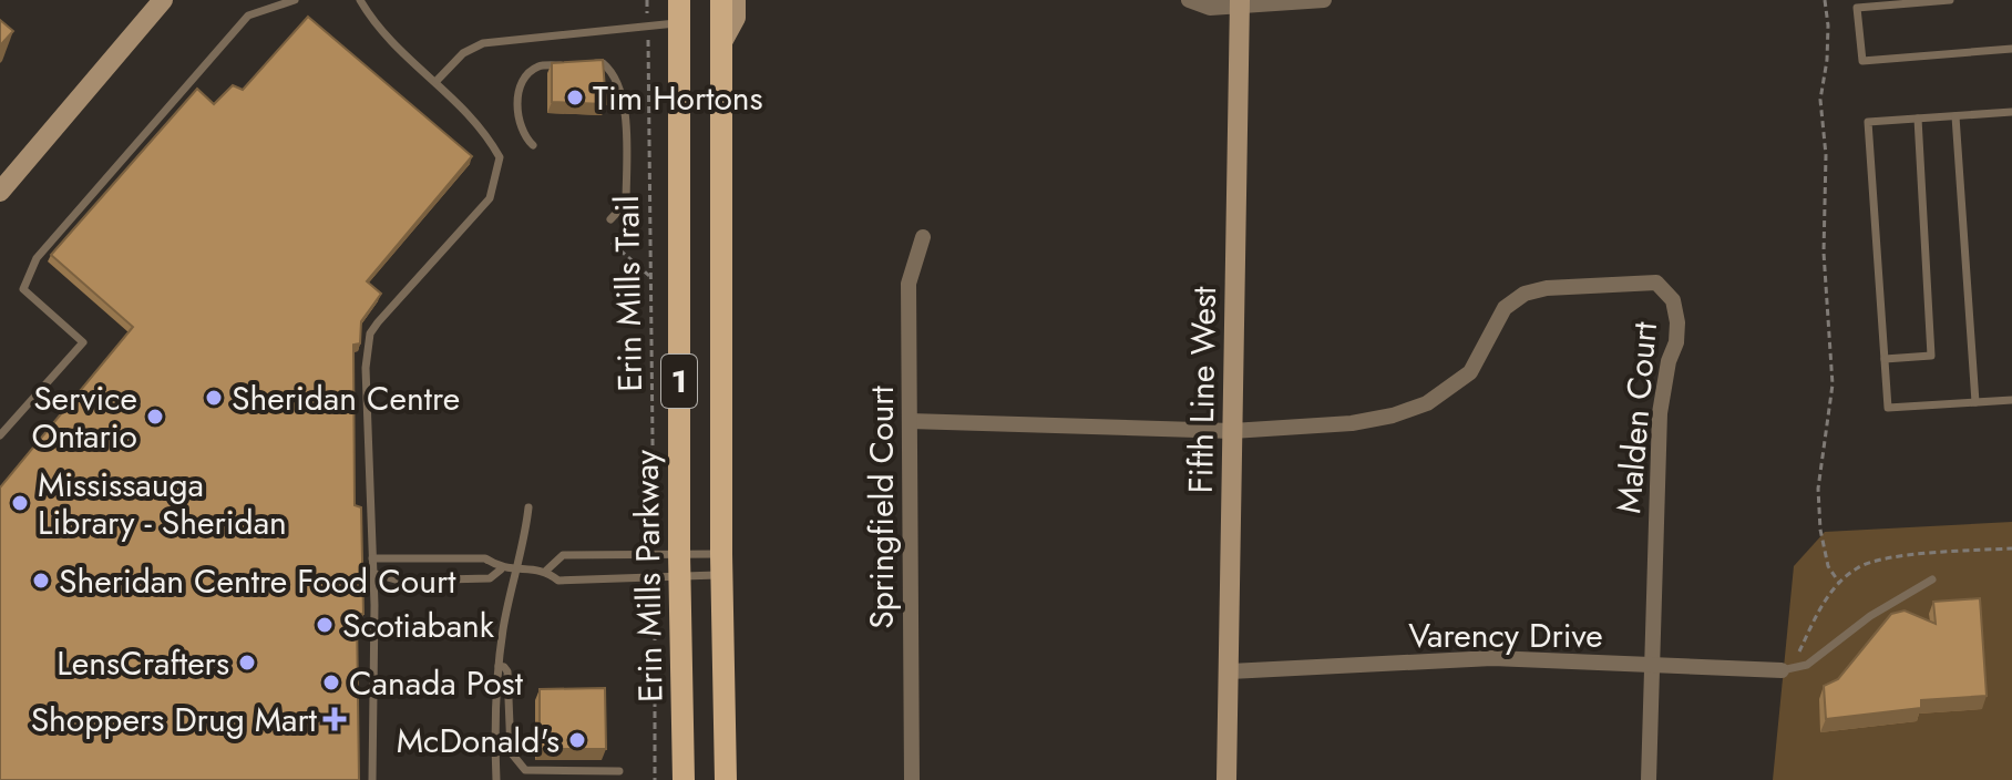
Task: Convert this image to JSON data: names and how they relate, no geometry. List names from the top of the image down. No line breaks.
{"streets":{"main road":["1","Erin Mills Parkway"],"street":["Fifth Line West","Malden Court","Springfield Court","Varency Drive"],"path":["Erin Mills Trail"]},"crossings":[["Fifth Line West","Malden Court"],["Fifth Line West","Varency Drive"],["Malden Court","Varency Drive"]],"places":{"other":["Tim Hortons","Sheridan Centre","Service Ontario","Mississauga Library - Sheridan","Sheridan Centre Food Court","Scotiabank","LensCrafters","Canada Post","McDonald's"],"health":["Shoppers Drug Mart"]}}
